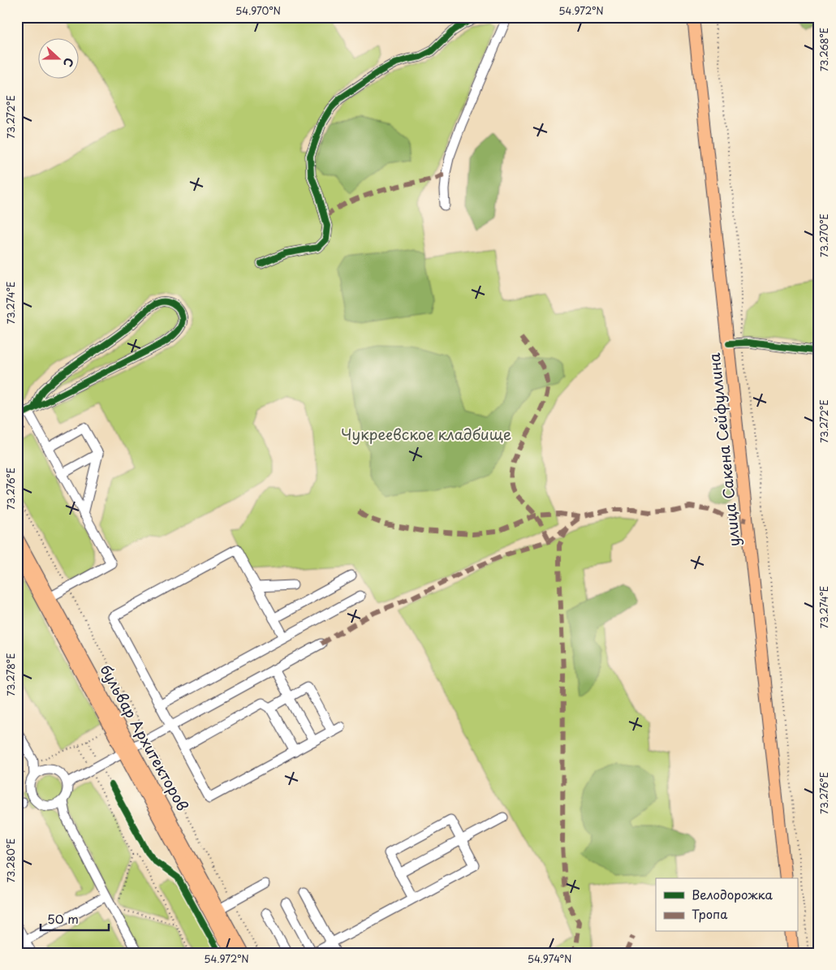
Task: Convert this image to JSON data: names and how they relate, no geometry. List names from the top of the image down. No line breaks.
{"streets":{"main road":["улица Сакена Сейфуллина","бульвар Архитекторов"]},"parks":["Чукреевское кладбище"],"legend":["Велодорожка","Тропа"],"scale_bar":"50 m","north":"right","coordinates":["54.970°N","54.972°N","73.268°E","73.272°E","73.270°E","73.274°E","73.276°E","73.278°E","73.280°E","54.974°N"]}
